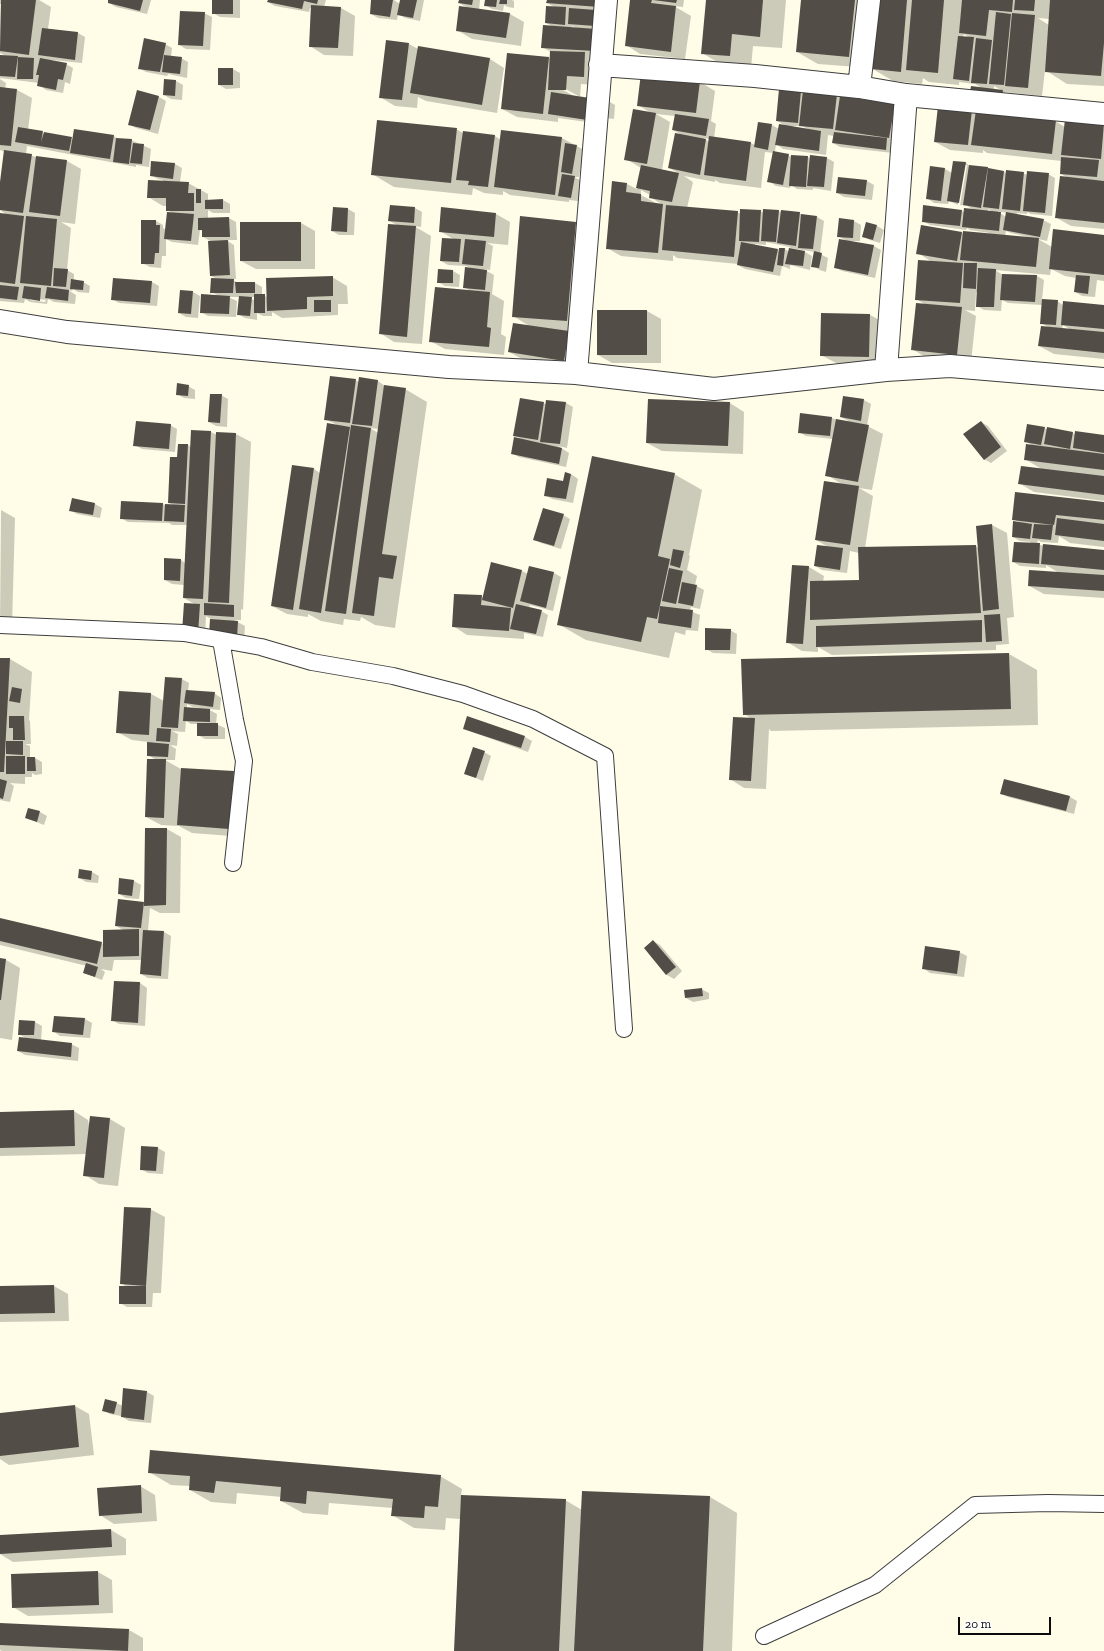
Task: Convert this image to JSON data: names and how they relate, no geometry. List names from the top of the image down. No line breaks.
{"scale_bar":"20 m"}
